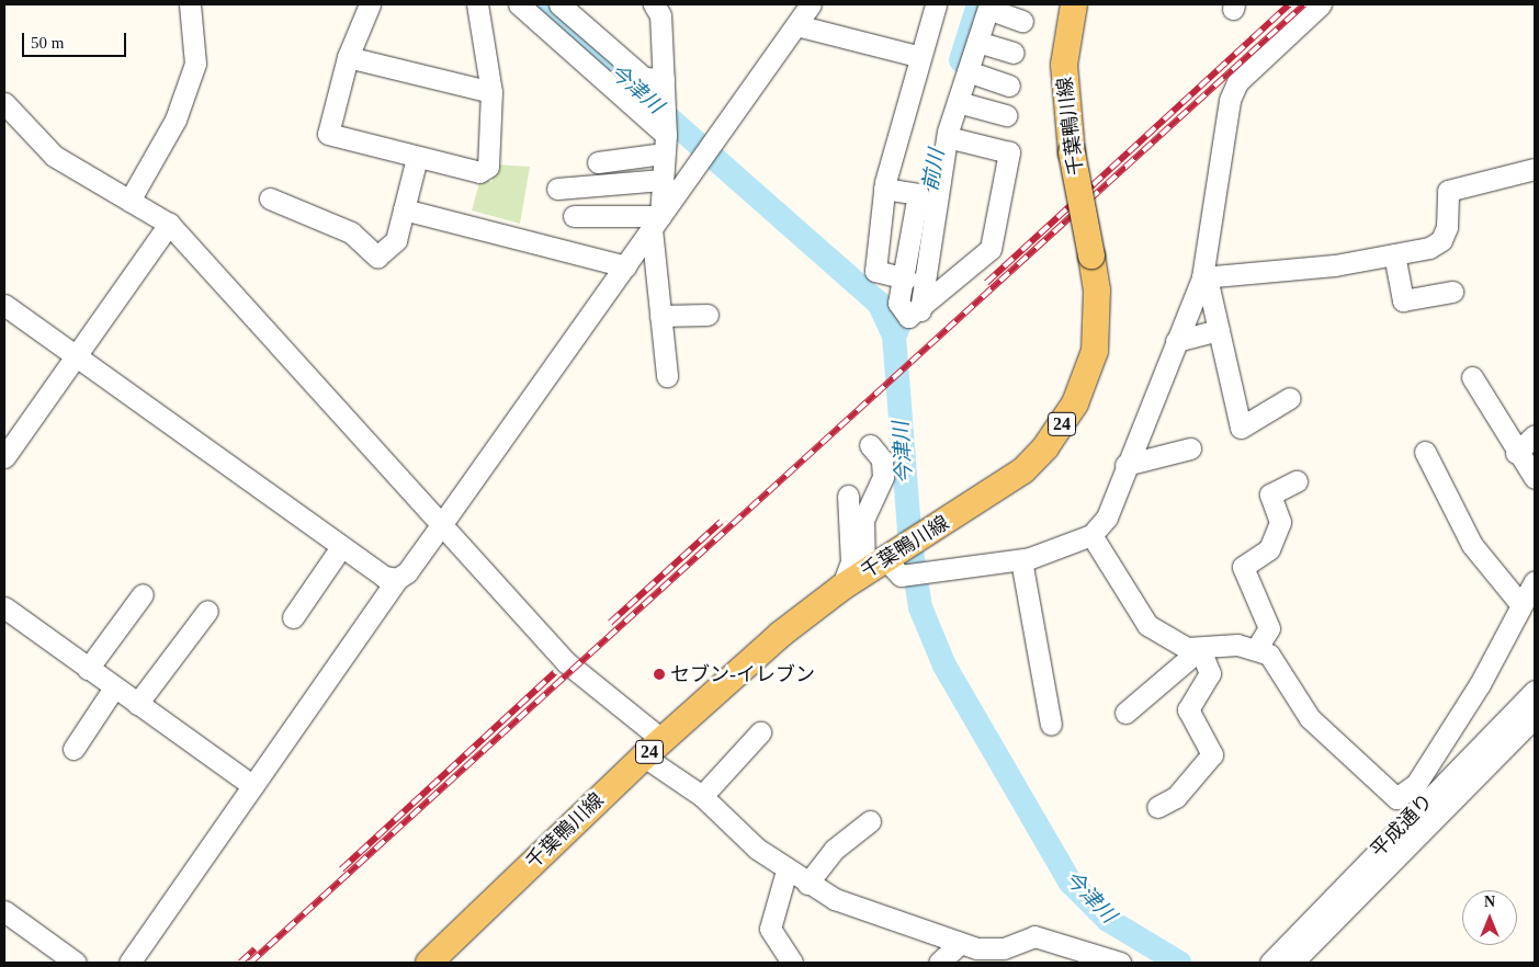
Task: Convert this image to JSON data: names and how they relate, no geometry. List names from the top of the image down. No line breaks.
{"streets":{"main road":["千葉鴨川線","24"],"street":["平成通り"]},"water":["今津川","前川"],"places":["セブン-イレブン"],"scale_bar":"50 m","north":"top"}
